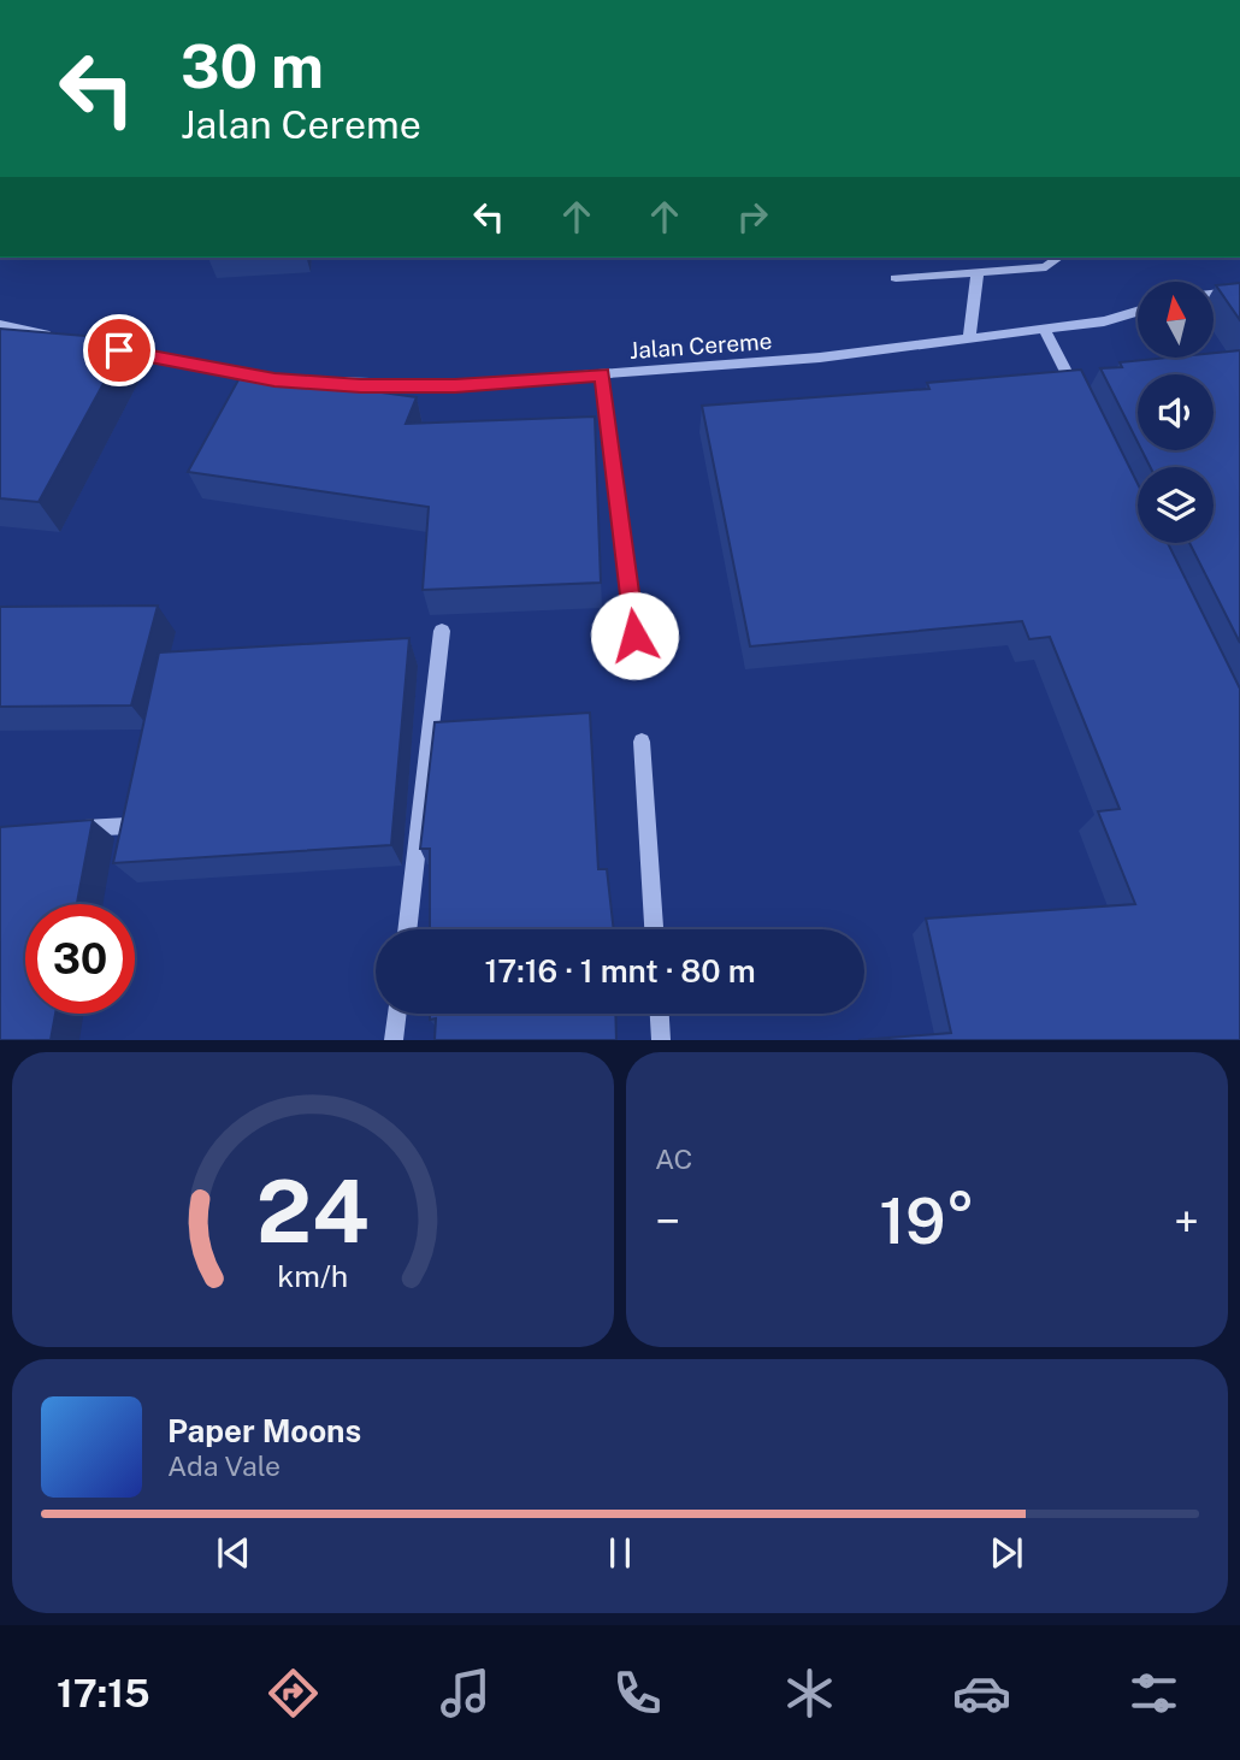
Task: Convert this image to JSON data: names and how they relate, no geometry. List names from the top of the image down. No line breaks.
{"streets":{"street":["Jalan Cereme"]},"north":"top","page":{"turn":["30 m","Jalan Cereme"],"limit":"30","trip":"17:16 · 1 mnt · 80 m","tile":"AC","heat":["−","19°","+"],"song":["Paper Moons","Ada Vale"],"tabs":"17:15","gauge":["24","km/h"]}}
